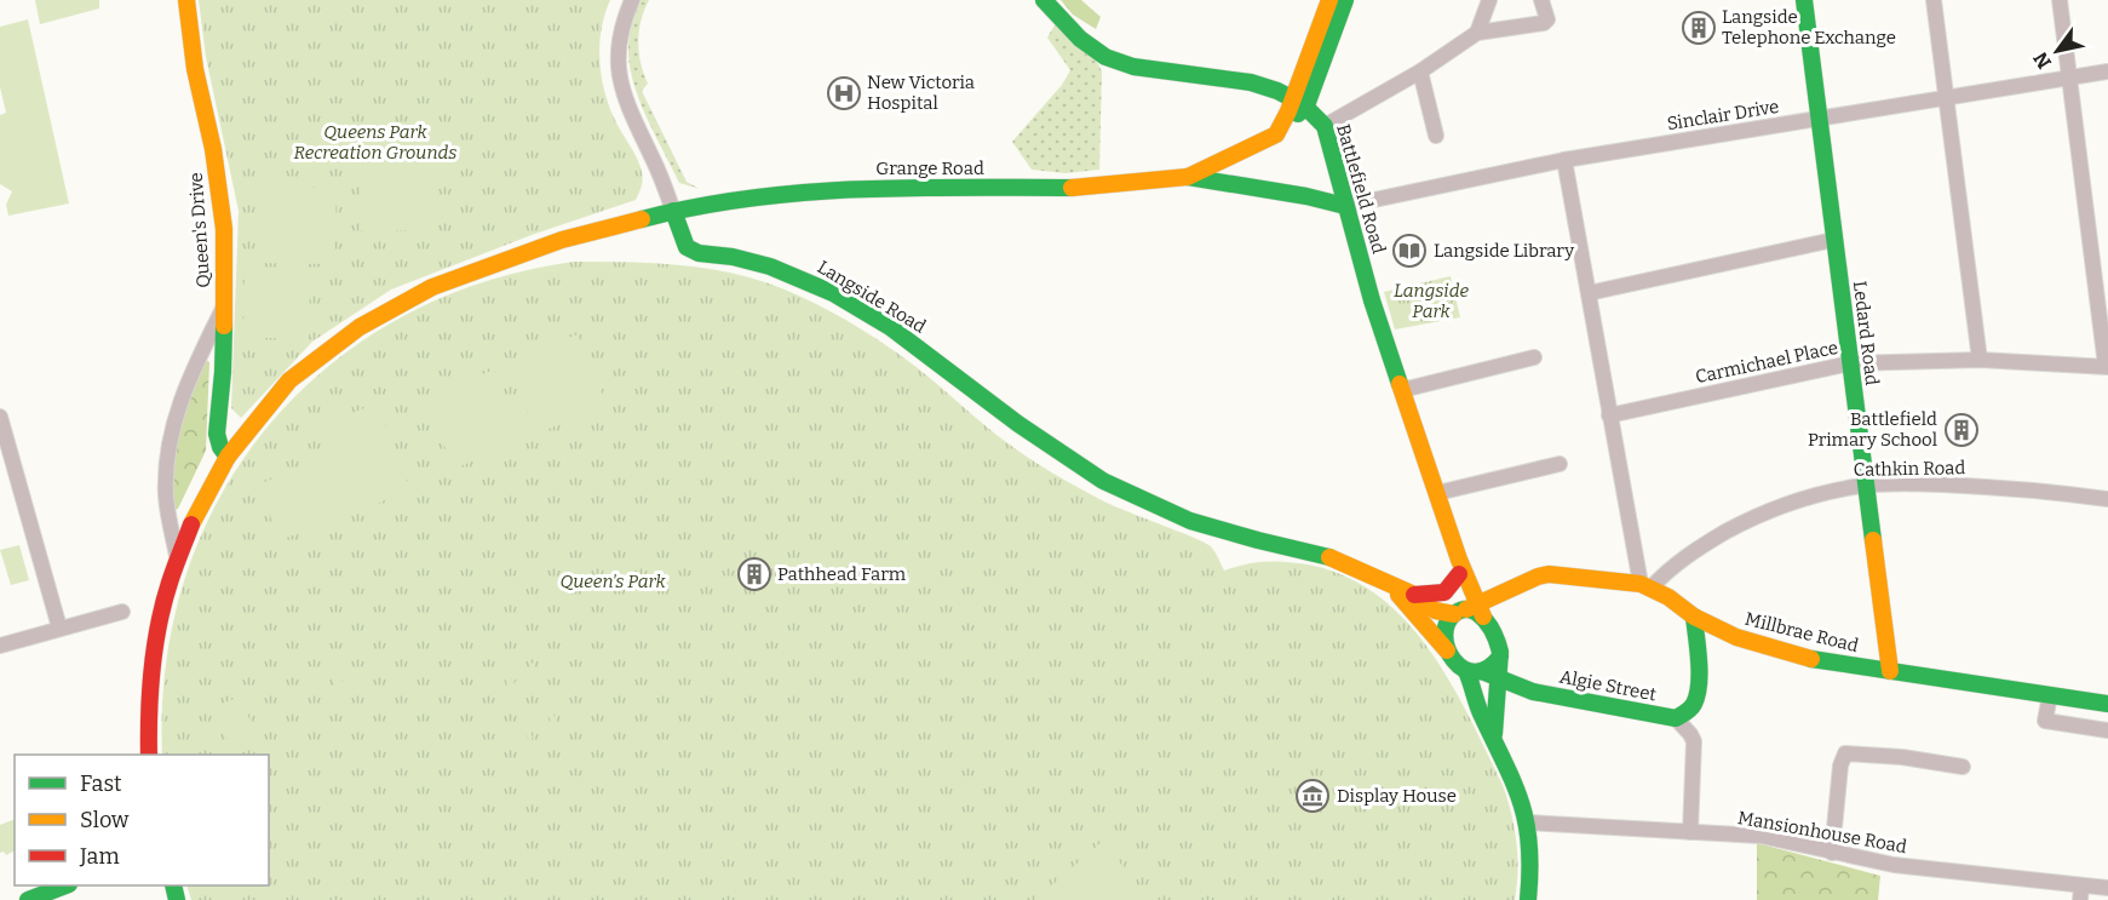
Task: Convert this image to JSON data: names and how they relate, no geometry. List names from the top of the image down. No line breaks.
{"streets":{"street":["Sinclair Drive","Grange Road","Battlefield Road","Queen's Drive","Langside Road","Ledard Road","Carmichael Place","Cathkin Road","Millbrae Road","Algie Street","Mansionhouse Road"]},"crossings":[["Sinclair Drive","Grange Road"],["Sinclair Drive","Battlefield Road"],["Sinclair Drive","Ledard Road"],["Grange Road","Battlefield Road"],["Grange Road","Langside Road"],["Battlefield Road","Langside Road"],["Battlefield Road","Millbrae Road"],["Battlefield Road","Algie Street"],["Langside Road","Millbrae Road"],["Langside Road","Algie Street"],["Ledard Road","Carmichael Place"],["Ledard Road","Cathkin Road"],["Ledard Road","Millbrae Road"],["Cathkin Road","Millbrae Road"],["Millbrae Road","Algie Street"]],"parks":["Queens Park Recreation Grounds","Langside Park","Queen's Park"],"places":{"building":["Langside Telephone Exchange","Battlefield Primary School","Pathhead Farm"],"hospital":["New Victoria Hospital"],"library":["Langside Library"],"museum":["Display House"]},"legend":["Fast","Slow","Jam"],"north":"bottom left"}
